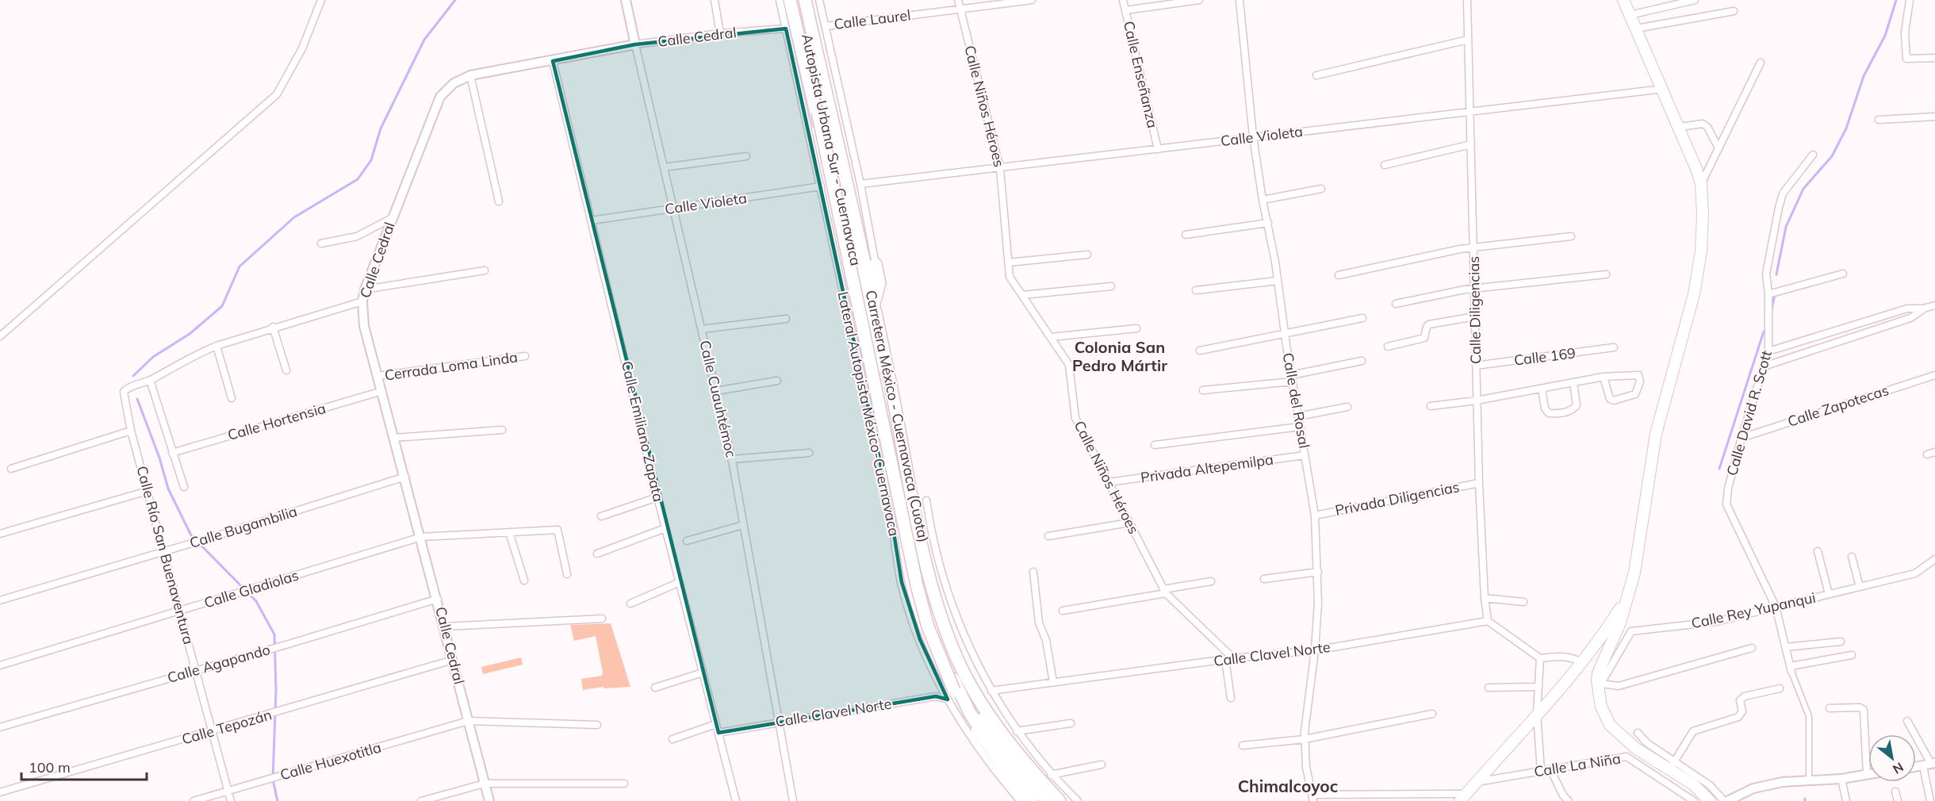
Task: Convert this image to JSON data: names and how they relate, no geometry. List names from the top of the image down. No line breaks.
{"streets":{"highway":["Autopista Urbana Sur - Cuernavaca","Carretera México - Cuernavaca (Cuota)"],"street":["Calle Laurel","Calle Cedral","Calle Enseñanza","Calle Niños Héroes","Calle Violeta","Calle Diligencias","Calle 169","Cerrada Loma Linda","Calle Cuauhtémoc","Calle del Rosal","Calle Zapotecas","Calle David R. Scott","Lateral Autopista México-Cuernavaca","Calle Hortensia","Calle Emiliano Zapata","Privada Altepemilpa","Privada Diligencias","Calle Bugambilia","Calle Río San Buenaventura","Calle Gladiolas","Calle Rey Yupanqui","Calle Clavel Norte","Calle Agapando","Calle Tepozán","Calle Huexotitla","Calle La Niña"]},"crossings":[["Calle Laurel","Calle Niños Héroes"],["Calle Cedral","Cerrada Loma Linda"],["Calle Cedral","Calle Cuauhtémoc"],["Calle Cedral","Lateral Autopista México-Cuernavaca"],["Calle Cedral","Calle Hortensia"],["Calle Cedral","Calle Emiliano Zapata"],["Calle Cedral","Calle Bugambilia"],["Calle Cedral","Calle Gladiolas"],["Calle Cedral","Calle Agapando"],["Calle Cedral","Calle Tepozán"],["Calle Cedral","Calle Huexotitla"],["Calle Enseñanza","Calle Violeta"],["Calle Niños Héroes","Calle Violeta"],["Calle Niños Héroes","Privada Altepemilpa"],["Calle Niños Héroes","Calle Clavel Norte"],["Calle Violeta","Calle Diligencias"],["Calle Violeta","Calle Cuauhtémoc"],["Calle Violeta","Calle del Rosal"],["Calle Violeta","Lateral Autopista México-Cuernavaca"],["Calle Violeta","Calle Emiliano Zapata"],["Autopista Urbana Sur - Cuernavaca","Carretera México - Cuernavaca (Cuota)"],["Calle Diligencias","Calle 169"],["Calle Diligencias","Privada Diligencias"],["Calle Diligencias","Calle Clavel Norte"],["Calle Cuauhtémoc","Calle Clavel Norte"],["Calle del Rosal","Privada Altepemilpa"],["Calle del Rosal","Privada Diligencias"],["Calle del Rosal","Calle Clavel Norte"],["Calle Zapotecas","Calle David R. Scott"],["Calle David R. Scott","Calle Rey Yupanqui"],["Lateral Autopista México-Cuernavaca","Carretera México - Cuernavaca (Cuota)"],["Lateral Autopista México-Cuernavaca","Calle Clavel Norte"],["Calle Emiliano Zapata","Calle Clavel Norte"],["Calle Bugambilia","Calle Río San Buenaventura"],["Calle Río San Buenaventura","Calle Gladiolas"],["Calle Río San Buenaventura","Calle Agapando"],["Calle Río San Buenaventura","Calle Tepozán"],["Calle Río San Buenaventura","Calle Huexotitla"]],"districts":["Colonia San Pedro Mártir","Chimalcoyoc"],"scale_bar":"100 m","north":"bottom right"}
